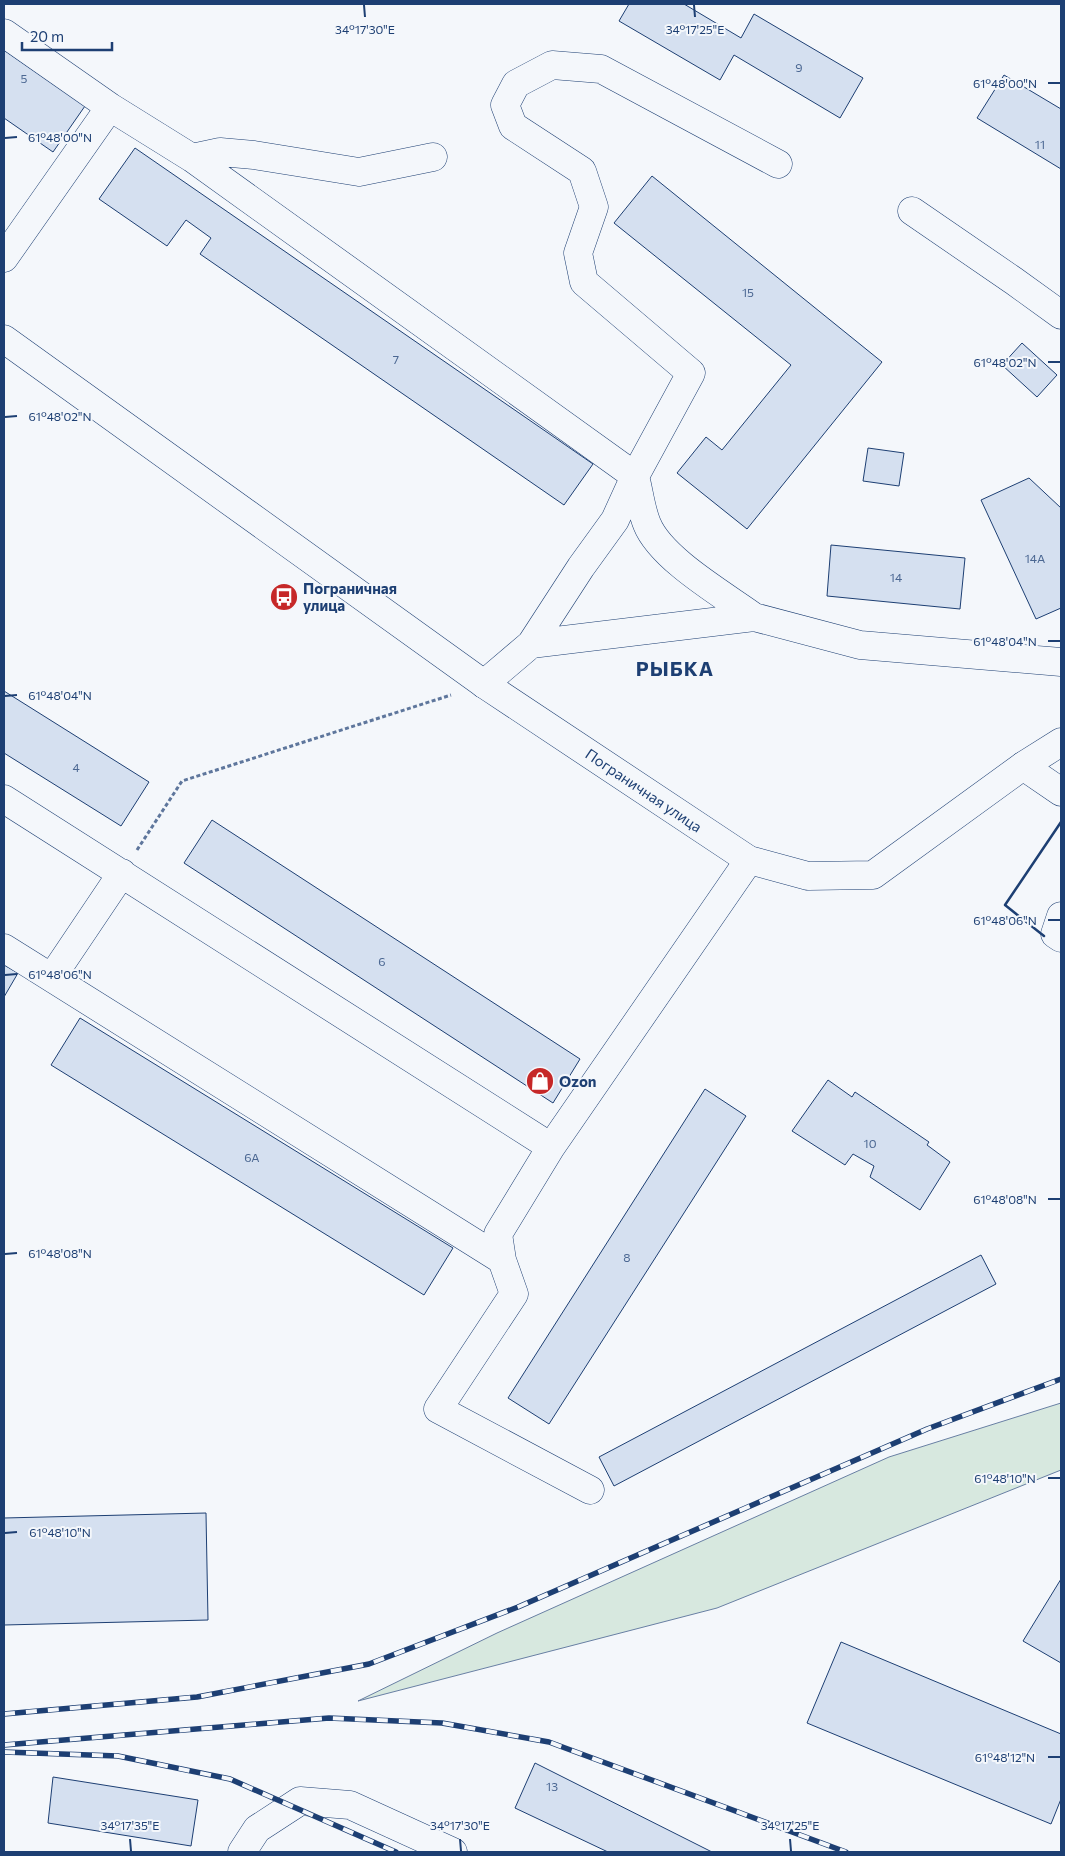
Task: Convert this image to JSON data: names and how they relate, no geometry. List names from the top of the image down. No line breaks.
{"streets":{"main road":["Пограничная улица"]},"districts":["РЫБКА"],"places":{"bus stop":["Пограничная улица"],"shop":["Ozon"]},"house_numbers":["9","5","11","15","7","14А","14","4","6","10","6А","8","13"],"scale_bar":"20 m","coordinates":["34°17'30\"E","34°17'25\"E","61°48'00\"N","61°48'02\"N","61°48'04\"N","61°48'06\"N","61°48'08\"N","61°48'10\"N","61°48'12\"N","34°17'35\"E"]}
